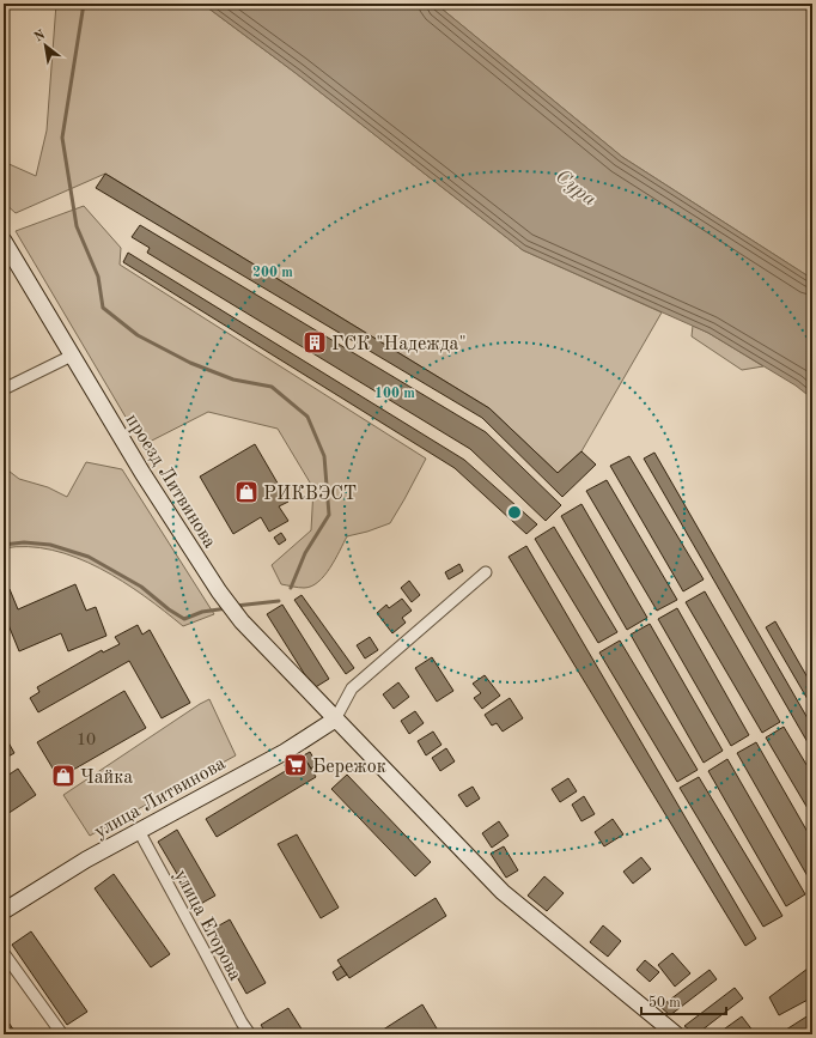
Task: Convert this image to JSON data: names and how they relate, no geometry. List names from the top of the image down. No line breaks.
{"streets":{"main road":["проезд Литвинова","улица Литвинова"],"street":["улица Егорова"]},"crossings":[["проезд Литвинова","улица Литвинова"],["улица Литвинова","улица Егорова"]],"water":["Сура"],"places":{"building":["ГСК \"Надежда\""],"shop":["РИКВЭСТ","Чайка"],"supermarket":["Бережок"]},"house_numbers":["10"],"scale_bar":"50 m","north":"top left","rings":["200 m","100 m"]}
